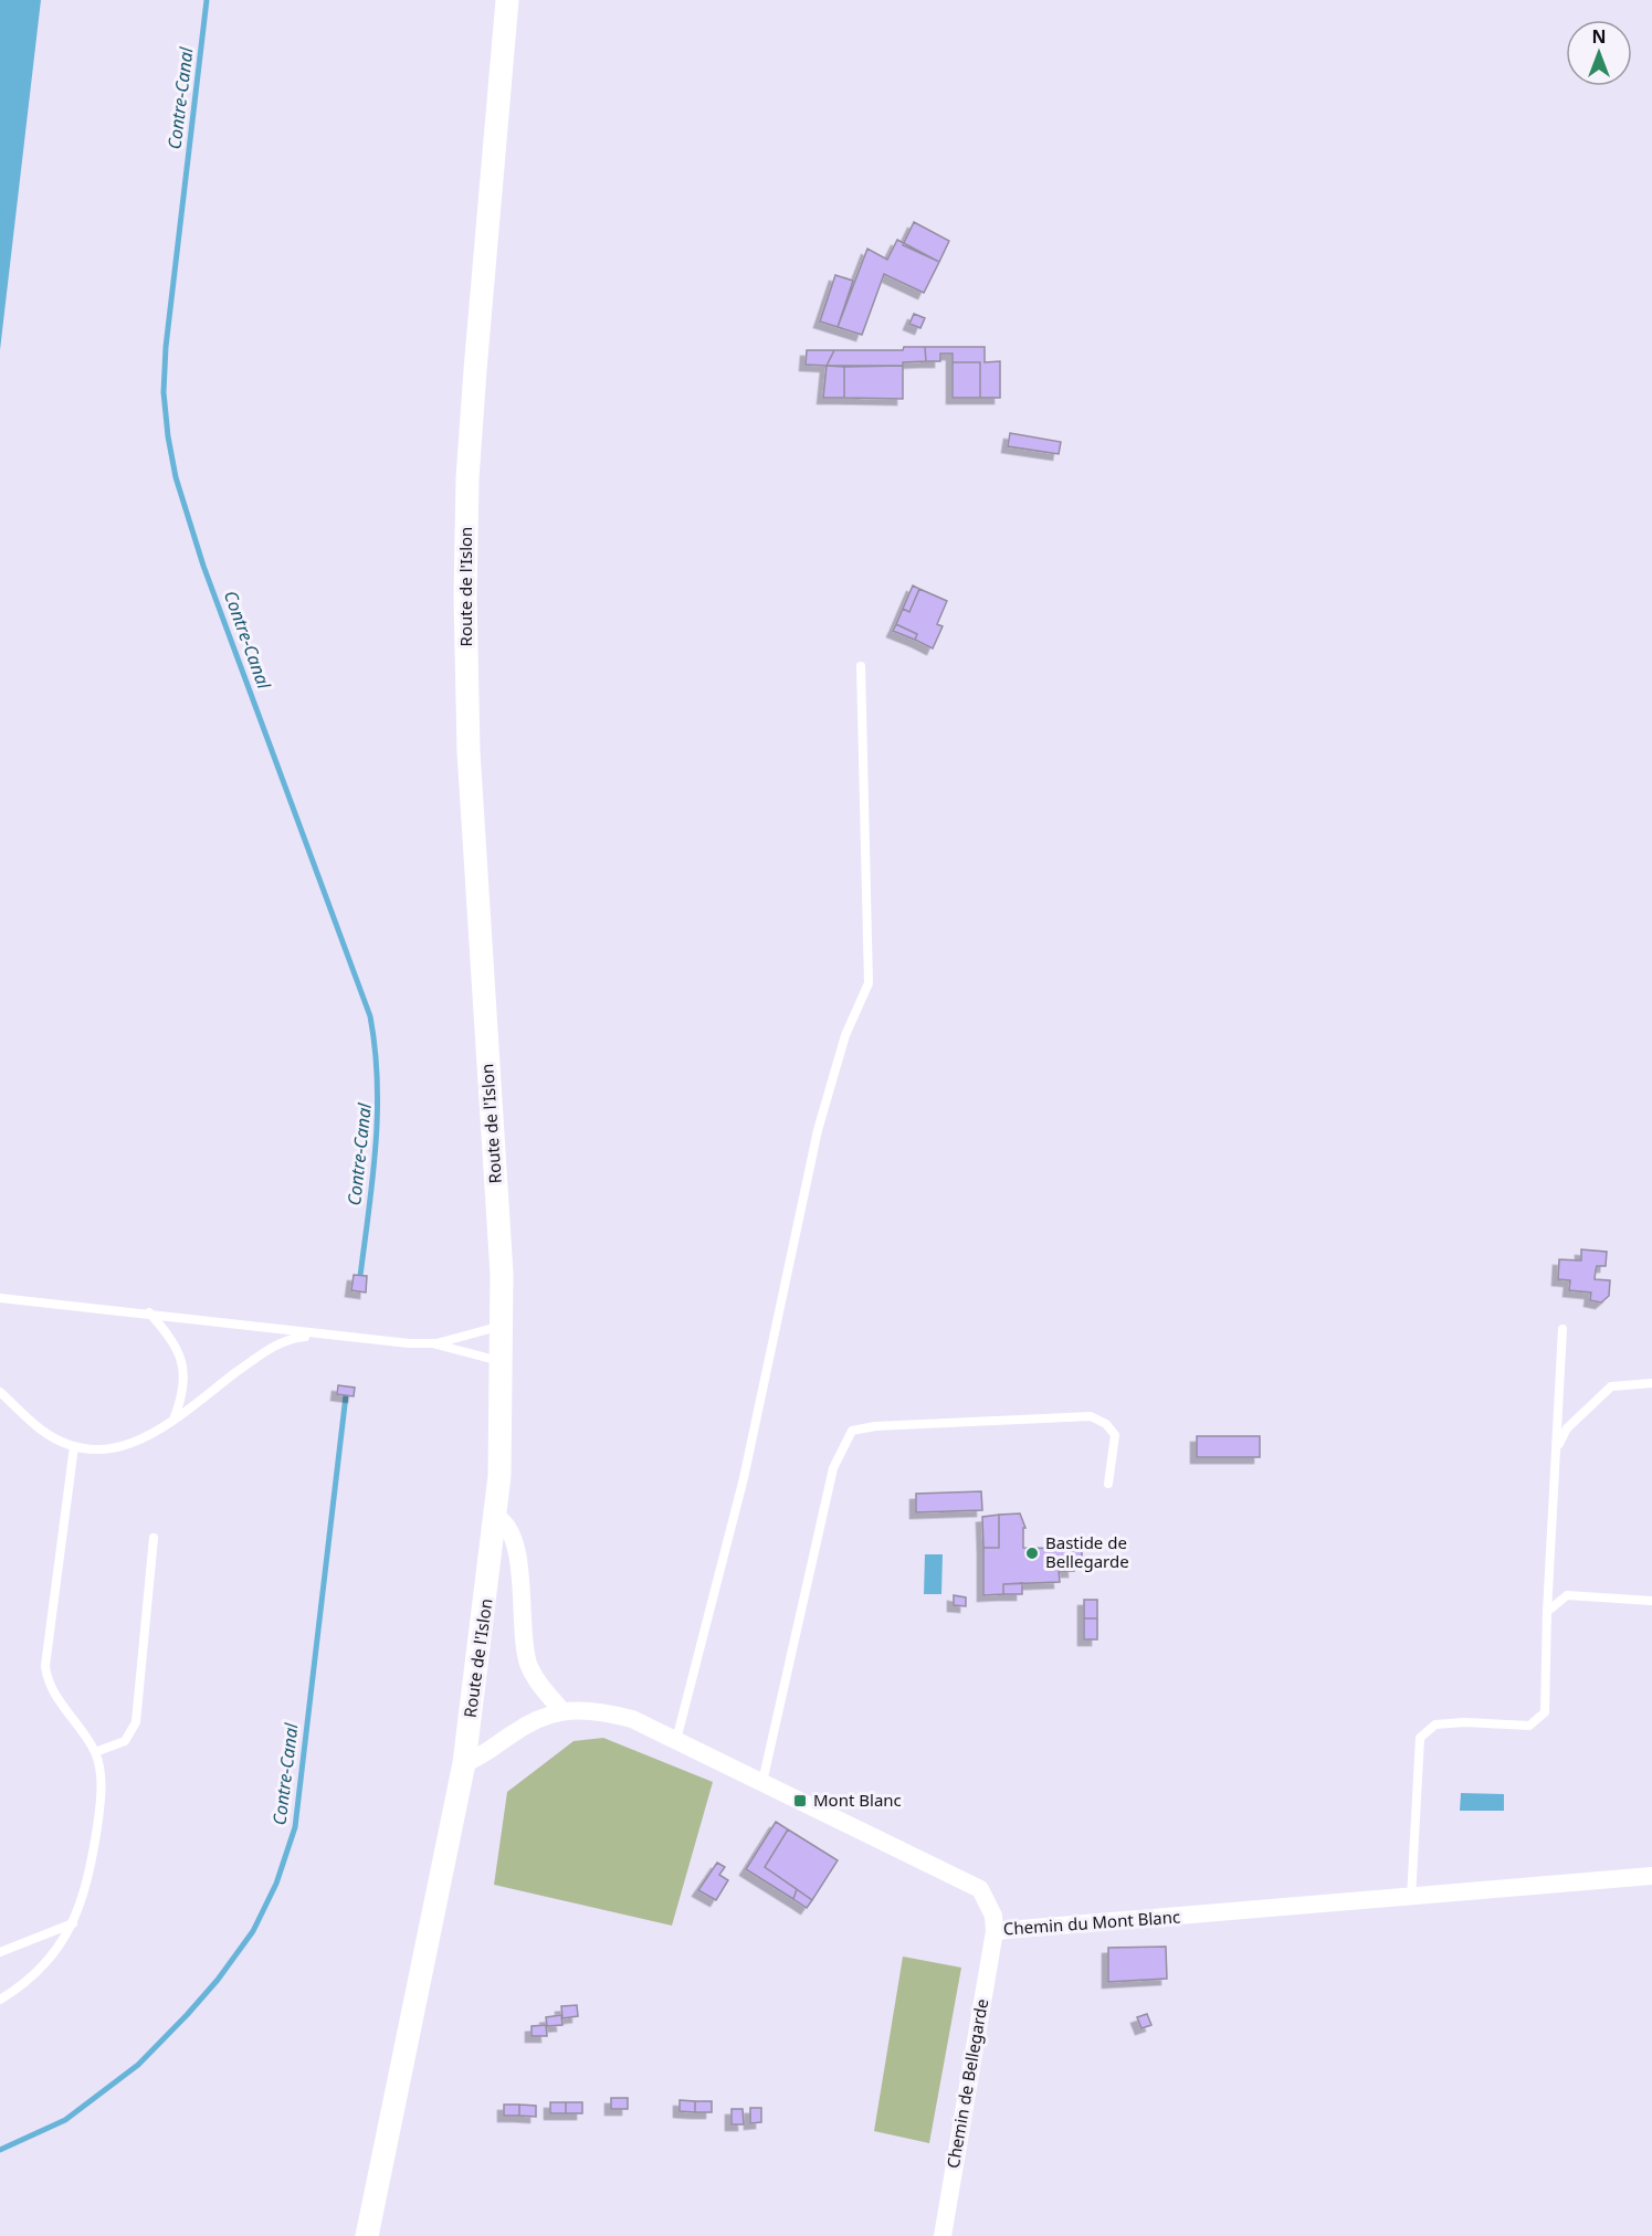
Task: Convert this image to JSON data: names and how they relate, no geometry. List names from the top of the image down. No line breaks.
{"streets":{"street":["Route de l'Islon","Chemin du Mont Blanc","Chemin de Bellegarde"]},"crossings":[["Route de l'Islon","Chemin du Mont Blanc"],["Chemin du Mont Blanc","Chemin de Bellegarde"]],"water":["Contre-Canal"],"places":{"other":["Bastide de Bellegarde"],"transit":["Mont Blanc"]},"north":"top"}
